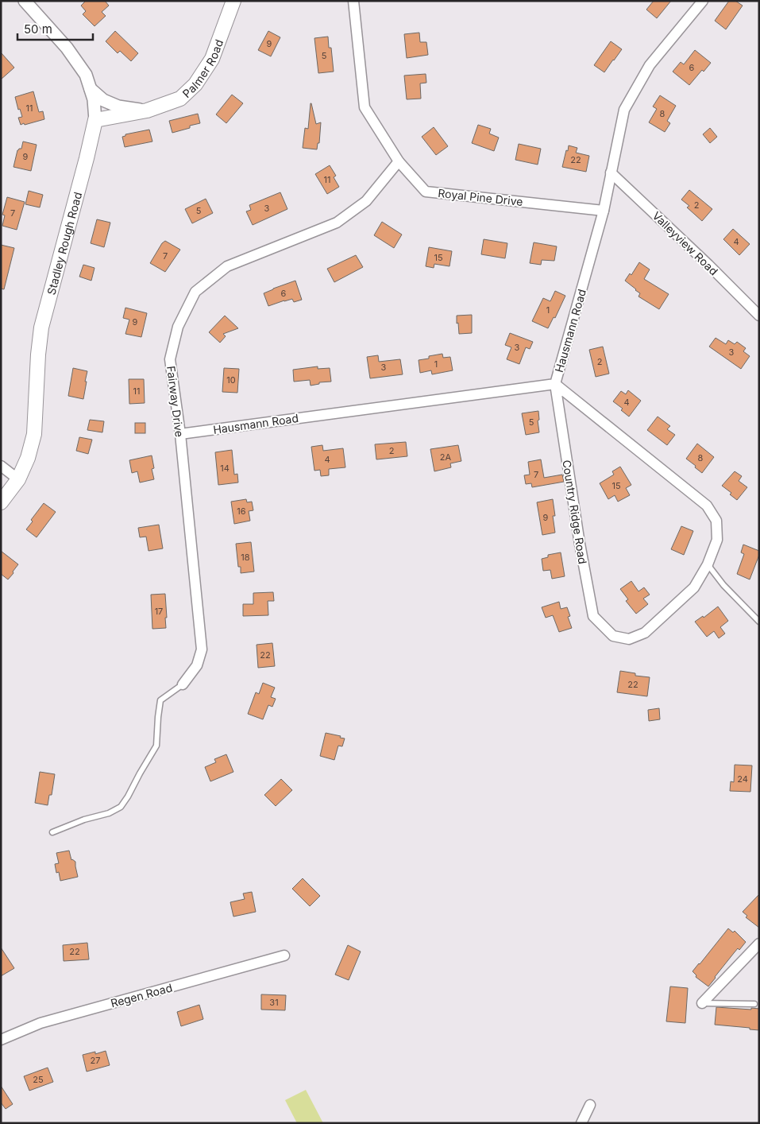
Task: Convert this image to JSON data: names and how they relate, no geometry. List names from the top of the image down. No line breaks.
{"streets":{"main road":["Palmer Road","Stadley Rough Road"],"street":["Royal Pine Drive","Valleyview Road","Hausmann Road","Fairway Drive","Country Ridge Road","Regen Road"]},"crossings":[["Palmer Road","Stadley Rough Road"],["Royal Pine Drive","Hausmann Road"],["Royal Pine Drive","Fairway Drive"],["Valleyview Road","Hausmann Road"],["Hausmann Road","Fairway Drive"],["Hausmann Road","Country Ridge Road"]],"house_numbers":["9","5","6","11","8","9","22","11","2","3","5","7","4","7","15","6","1","9","3","3","2","1","3","10","11","4","5","2","2A","8","4","14","7","15","16","9","18","17","22","22","24","22","31","27","25"],"scale_bar":"50 m"}
